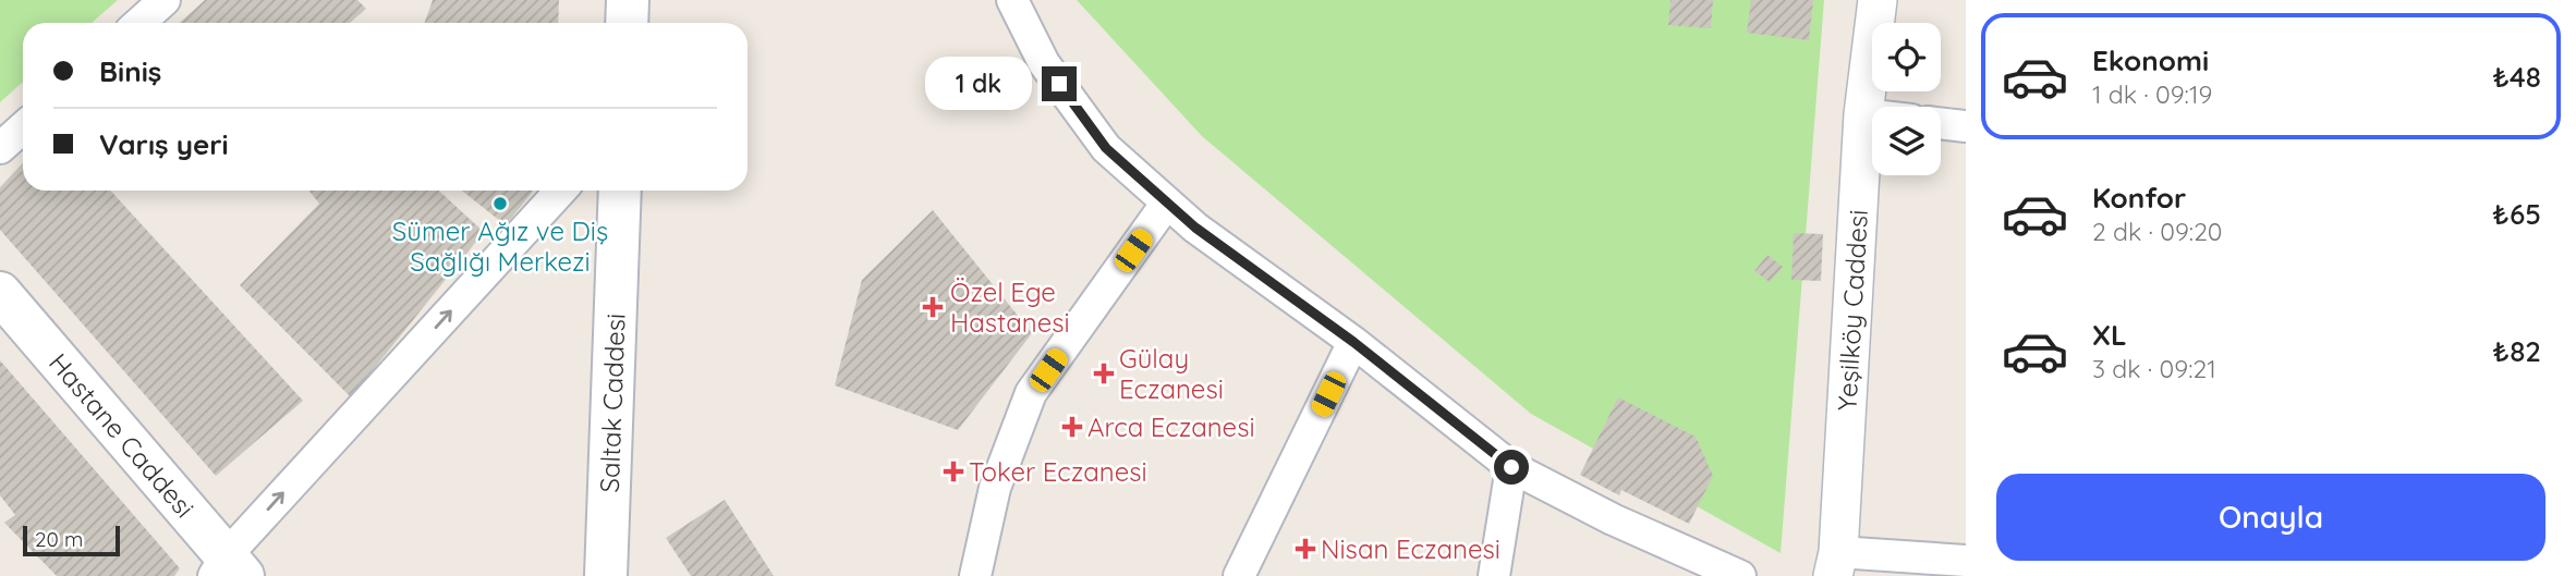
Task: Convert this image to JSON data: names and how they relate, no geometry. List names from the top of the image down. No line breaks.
{"streets":{"main road":["Saltak Caddesi","Hastane Caddesi"],"street":["Yeşilköy Caddesi"]},"places":{"other":["Sümer Ağız ve Diş Sağlığı Merkezi"],"health":["Özel Ege Hastanesi","Gülay Eczanesi","Arca Eczanesi","Toker Eczanesi","Nisan Eczanesi"]},"scale_bar":"20 m","page":{"list":[{"name":"Ekonomi","note":"1 dk · 09:19","value":"₺48"},{"name":"Konfor","note":"2 dk · 09:20","value":"₺65"},{"name":"XL","note":"3 dk · 09:21","value":"₺82"}],"banner":["Biniş","Varış yeri"],"bubble":"1 dk","buttons":"Onayla","scale":"20 m"}}
